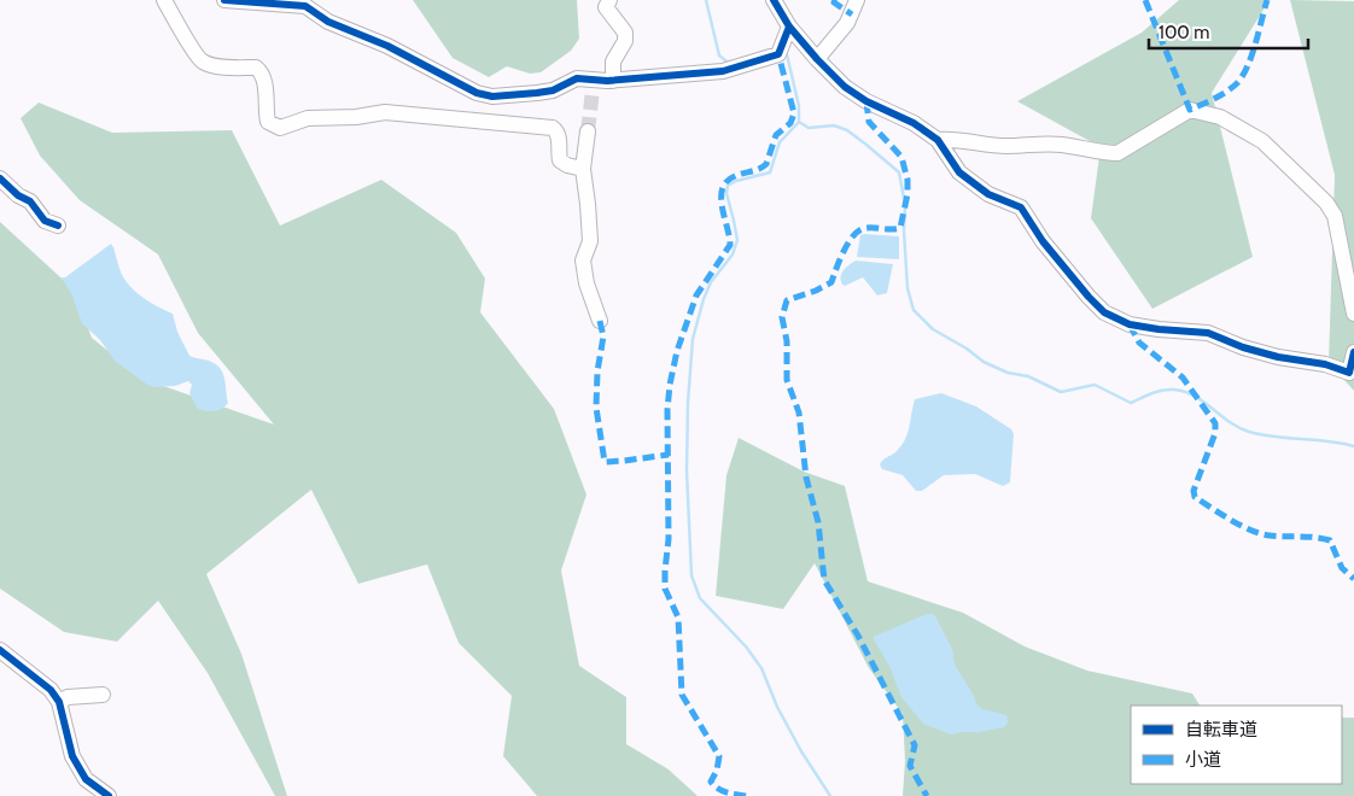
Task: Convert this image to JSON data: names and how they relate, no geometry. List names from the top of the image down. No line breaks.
{"legend":["自転車道","小道"],"scale_bar":"100 m"}
